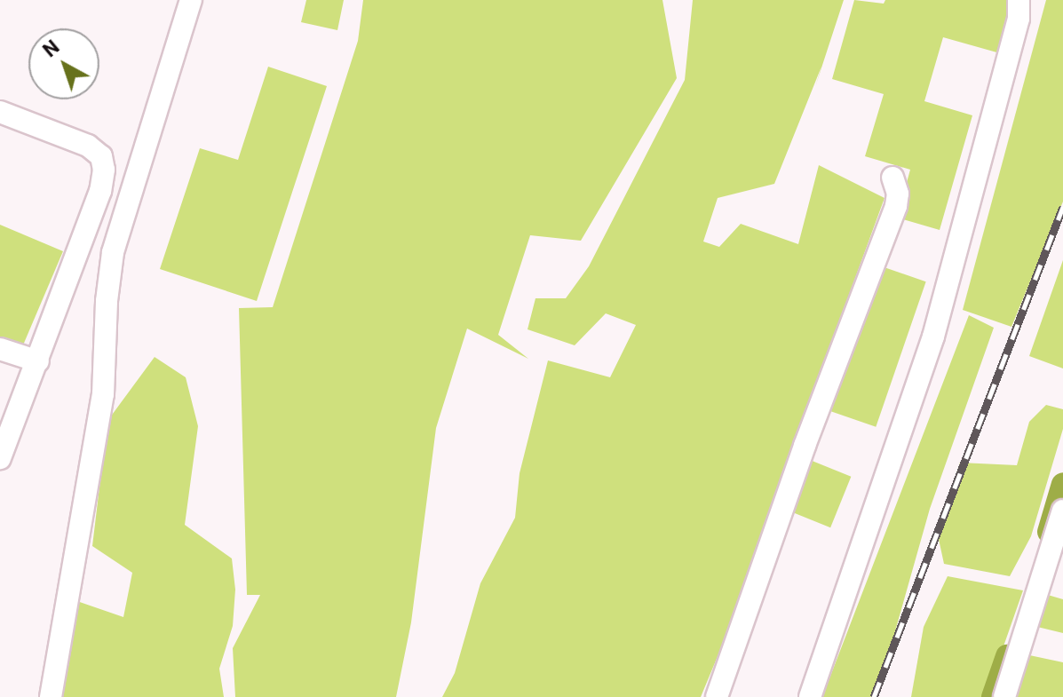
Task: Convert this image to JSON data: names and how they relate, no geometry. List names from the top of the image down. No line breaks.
{"north":"top left"}
